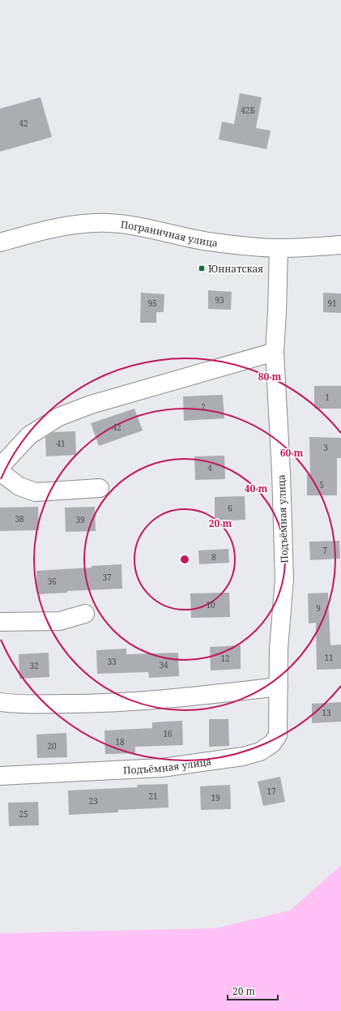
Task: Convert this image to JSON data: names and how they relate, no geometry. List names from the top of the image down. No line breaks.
{"streets":{"street":["Пограничная улица","Подъёмная улица"]},"crossings":[["Пограничная улица","Подъёмная улица"]],"places":{"transit":["Юннатская"]},"house_numbers":["42Б","42","93","95","91","1","2","42","41","3","4","5","6","38","39","7","8","37","36","10","9","11","12","33","34","32","13","16","18","20","17","21","19","23","25"],"scale_bar":"20 m","rings":["80 m","60 m","40 m","20 m"]}
